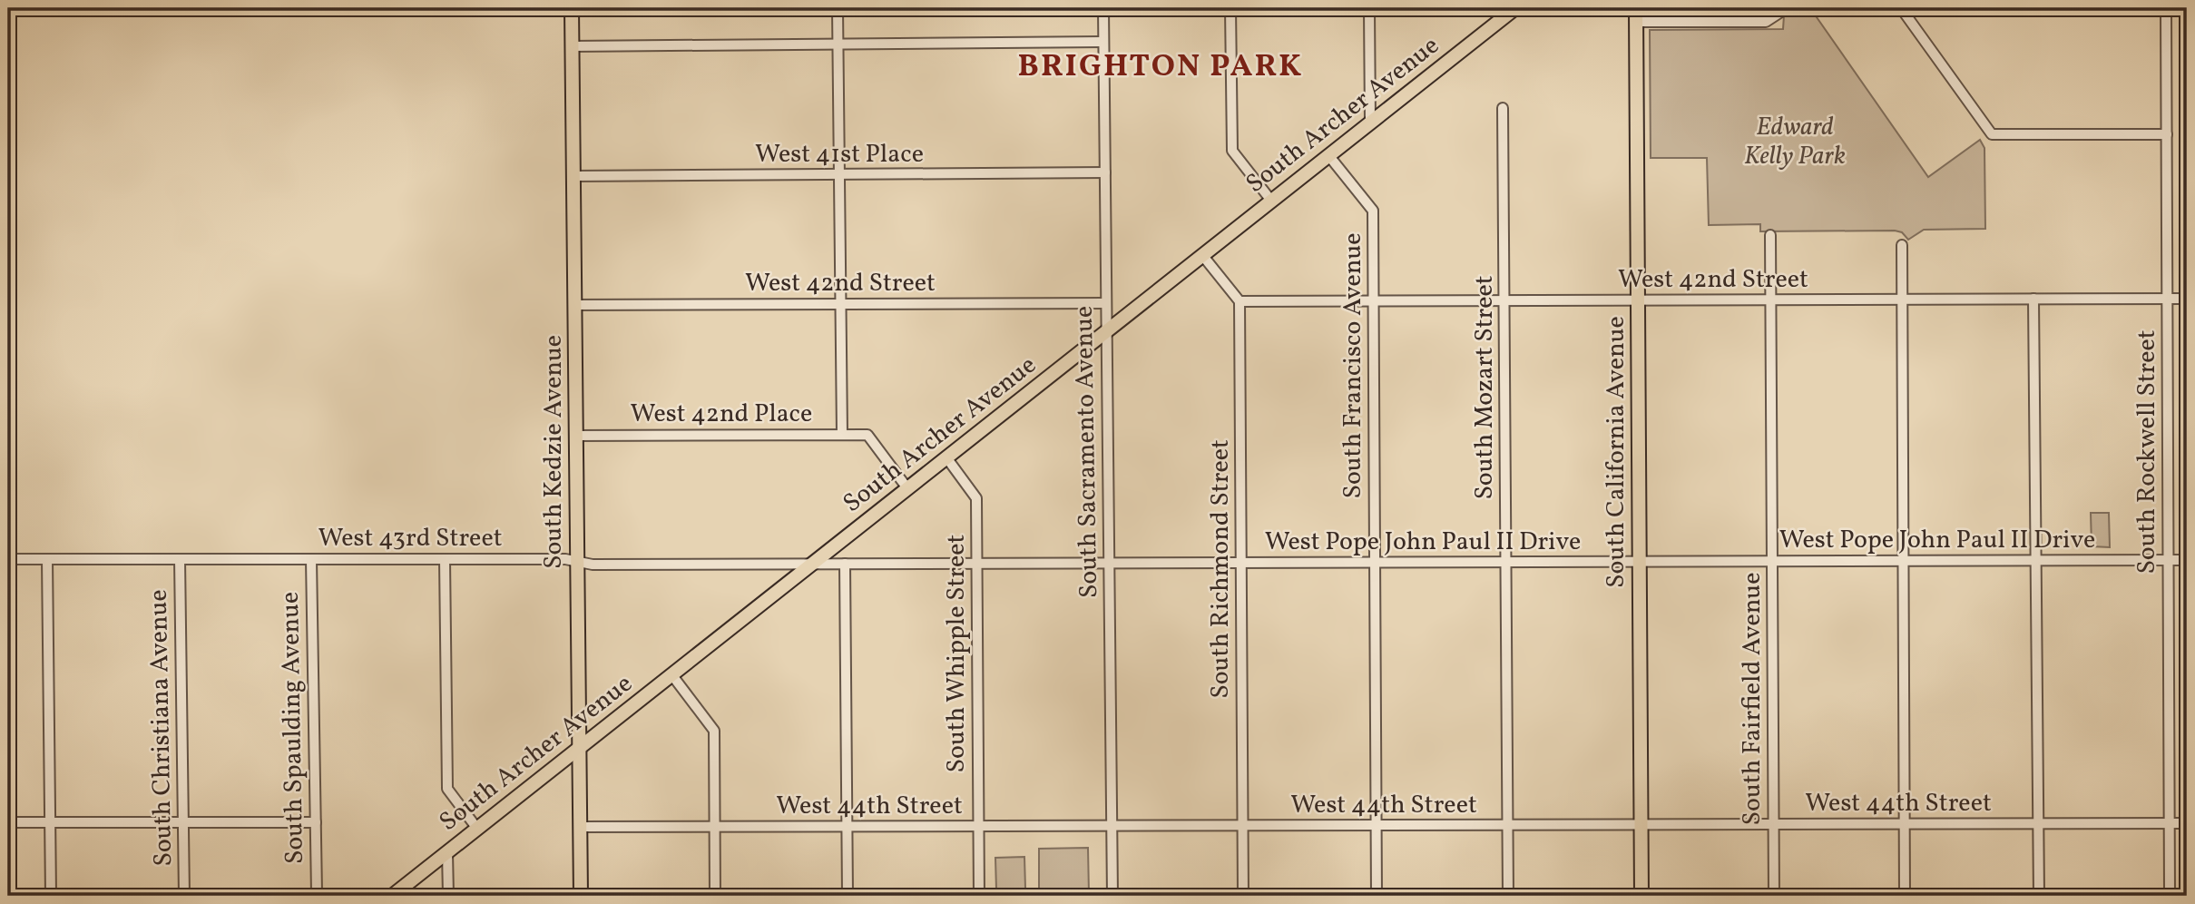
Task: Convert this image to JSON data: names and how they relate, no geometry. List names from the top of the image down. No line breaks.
{"streets":{"main road":["South Archer Avenue","South Kedzie Avenue","South California Avenue"],"street":["West 41st Place","West 42nd Street","South Francisco Avenue","South Mozart Street","West 42nd Place","South Sacramento Avenue","South Rockwell Street","West 43rd Street","West Pope John Paul II Drive","South Richmond Street","South Whipple Street","South Fairfield Avenue","South Christiana Avenue","South Spaulding Avenue","West 44th Street"]},"crossings":[["South Archer Avenue","South Francisco Avenue"],["South Archer Avenue","West 42nd Place"],["South Archer Avenue","South Kedzie Avenue"],["South Archer Avenue","South Sacramento Avenue"],["South Archer Avenue","West 43rd Street"],["South Archer Avenue","West Pope John Paul II Drive"],["South Archer Avenue","South Whipple Street"],["West 41st Place","South Kedzie Avenue"],["West 41st Place","South Sacramento Avenue"],["West 42nd Street","South Francisco Avenue"],["West 42nd Street","South Mozart Street"],["West 42nd Street","South Kedzie Avenue"],["West 42nd Street","South Sacramento Avenue"],["West 42nd Street","South California Avenue"],["West 42nd Street","South Rockwell Street"],["West 42nd Street","South Richmond Street"],["West 42nd Street","South Fairfield Avenue"],["South Francisco Avenue","West Pope John Paul II Drive"],["South Francisco Avenue","West 44th Street"],["South Mozart Street","West Pope John Paul II Drive"],["South Mozart Street","West 44th Street"],["West 42nd Place","South Kedzie Avenue"],["South Kedzie Avenue","West 43rd Street"],["South Kedzie Avenue","West 44th Street"],["South Sacramento Avenue","West Pope John Paul II Drive"],["South Sacramento Avenue","West 44th Street"],["South California Avenue","West Pope John Paul II Drive"],["South California Avenue","West 44th Street"],["South Rockwell Street","West Pope John Paul II Drive"],["South Rockwell Street","West 44th Street"],["West 43rd Street","West Pope John Paul II Drive"],["West 43rd Street","South Christiana Avenue"],["West 43rd Street","South Spaulding Avenue"],["West Pope John Paul II Drive","South Richmond Street"],["West Pope John Paul II Drive","South Whipple Street"],["West Pope John Paul II Drive","South Fairfield Avenue"],["South Richmond Street","West 44th Street"],["South Whipple Street","West 44th Street"],["South Fairfield Avenue","West 44th Street"]],"districts":["BRIGHTON PARK"],"parks":["Edward Kelly Park"]}
